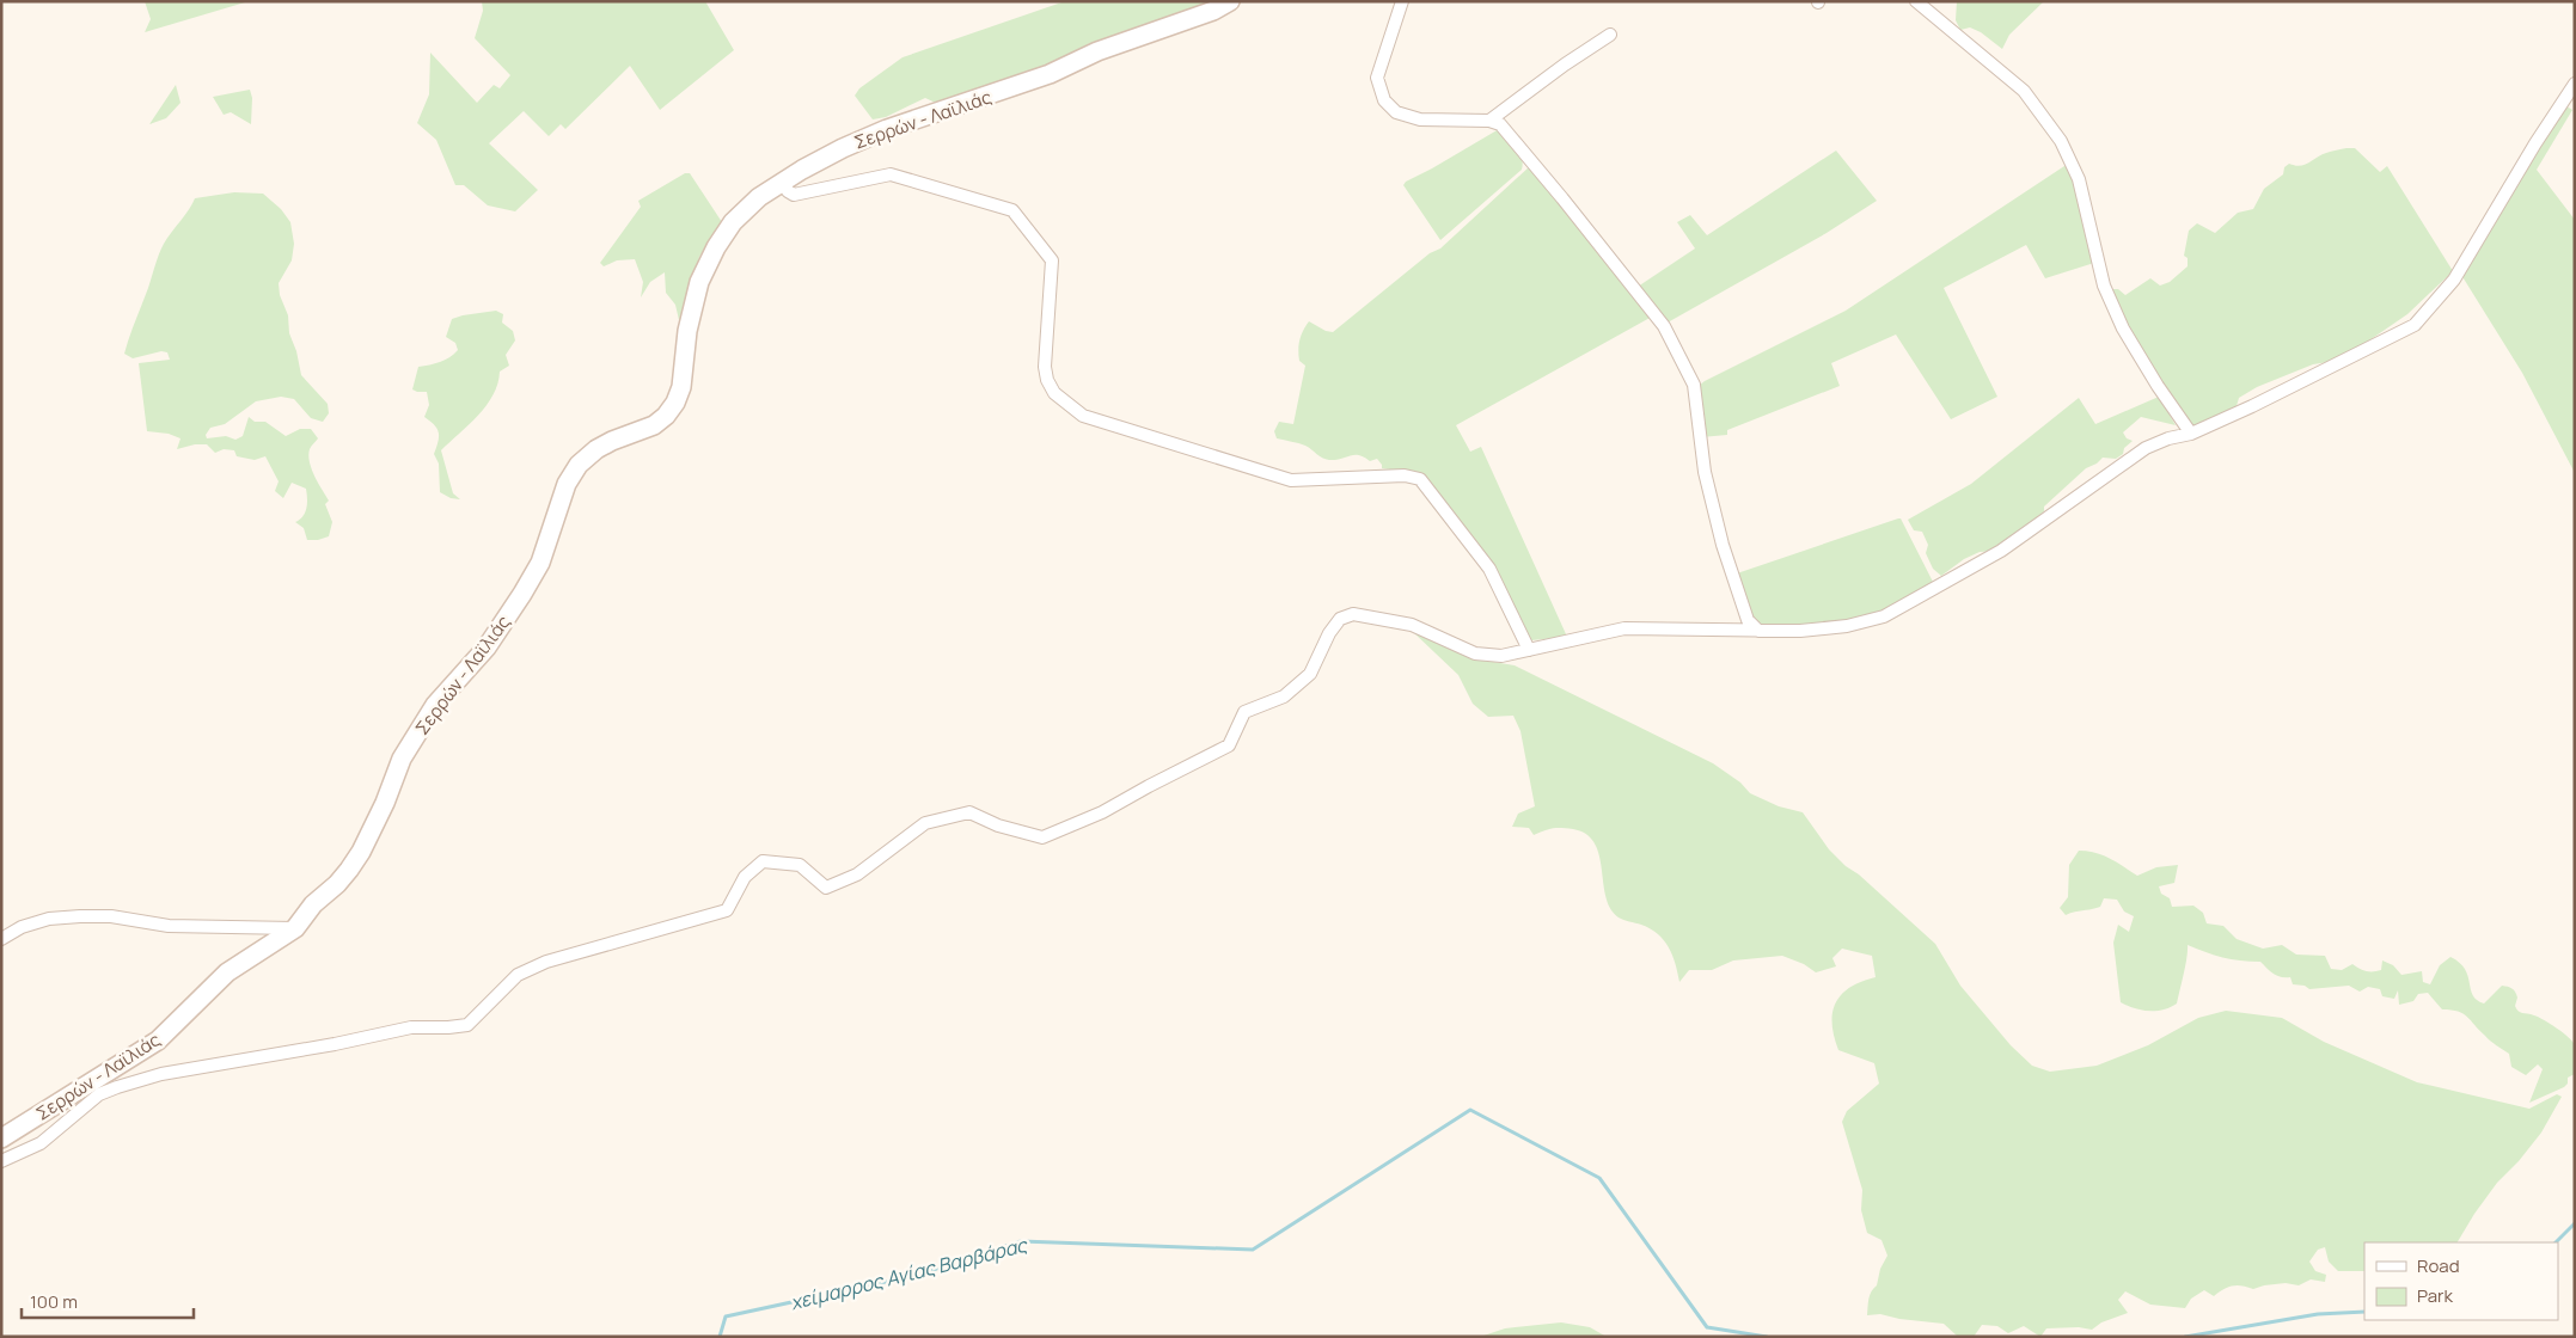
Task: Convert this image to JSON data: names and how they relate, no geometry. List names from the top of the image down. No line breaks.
{"streets":{"main road":["Σερρών - Λαϊλιάς"]},"water":["χείμαρρος Αγίας Βαρβάρας"],"legend":["Road","Park"],"scale_bar":"100 m"}
